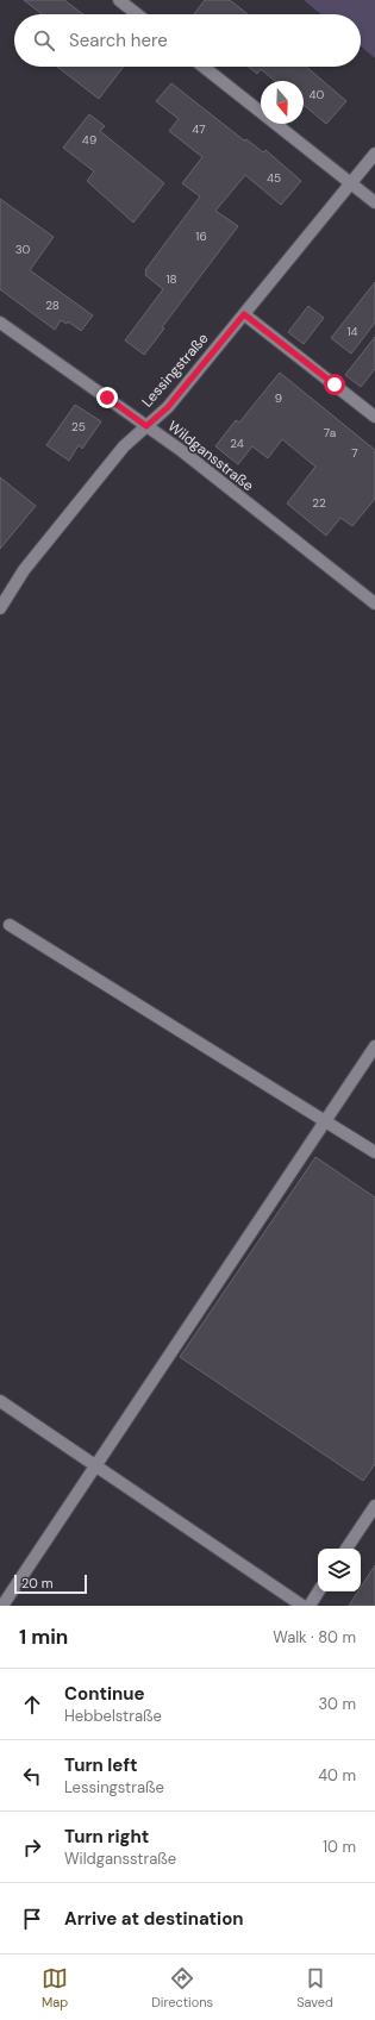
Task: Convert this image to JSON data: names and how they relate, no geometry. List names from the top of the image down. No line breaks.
{"streets":{"street":["Lessingstraße","Wildgansstraße"]},"crossings":[["Lessingstraße","Wildgansstraße"]],"house_numbers":["40","47","49","45","16","30","18","28","14","9","25","7a","24","7","22"],"scale_bar":"20 m","north":"bottom","page":{"search":"Search here","scale":"20 m","heading":["1 min","Walk · 80 m"],"list":[["Continue","Hebbelstraße","30 m"],["Turn left","Lessingstraße","40 m"],["Turn right","Wildgansstraße","10 m"],"Arrive at destination"],"nav":["Map","Directions","Saved"]}}
